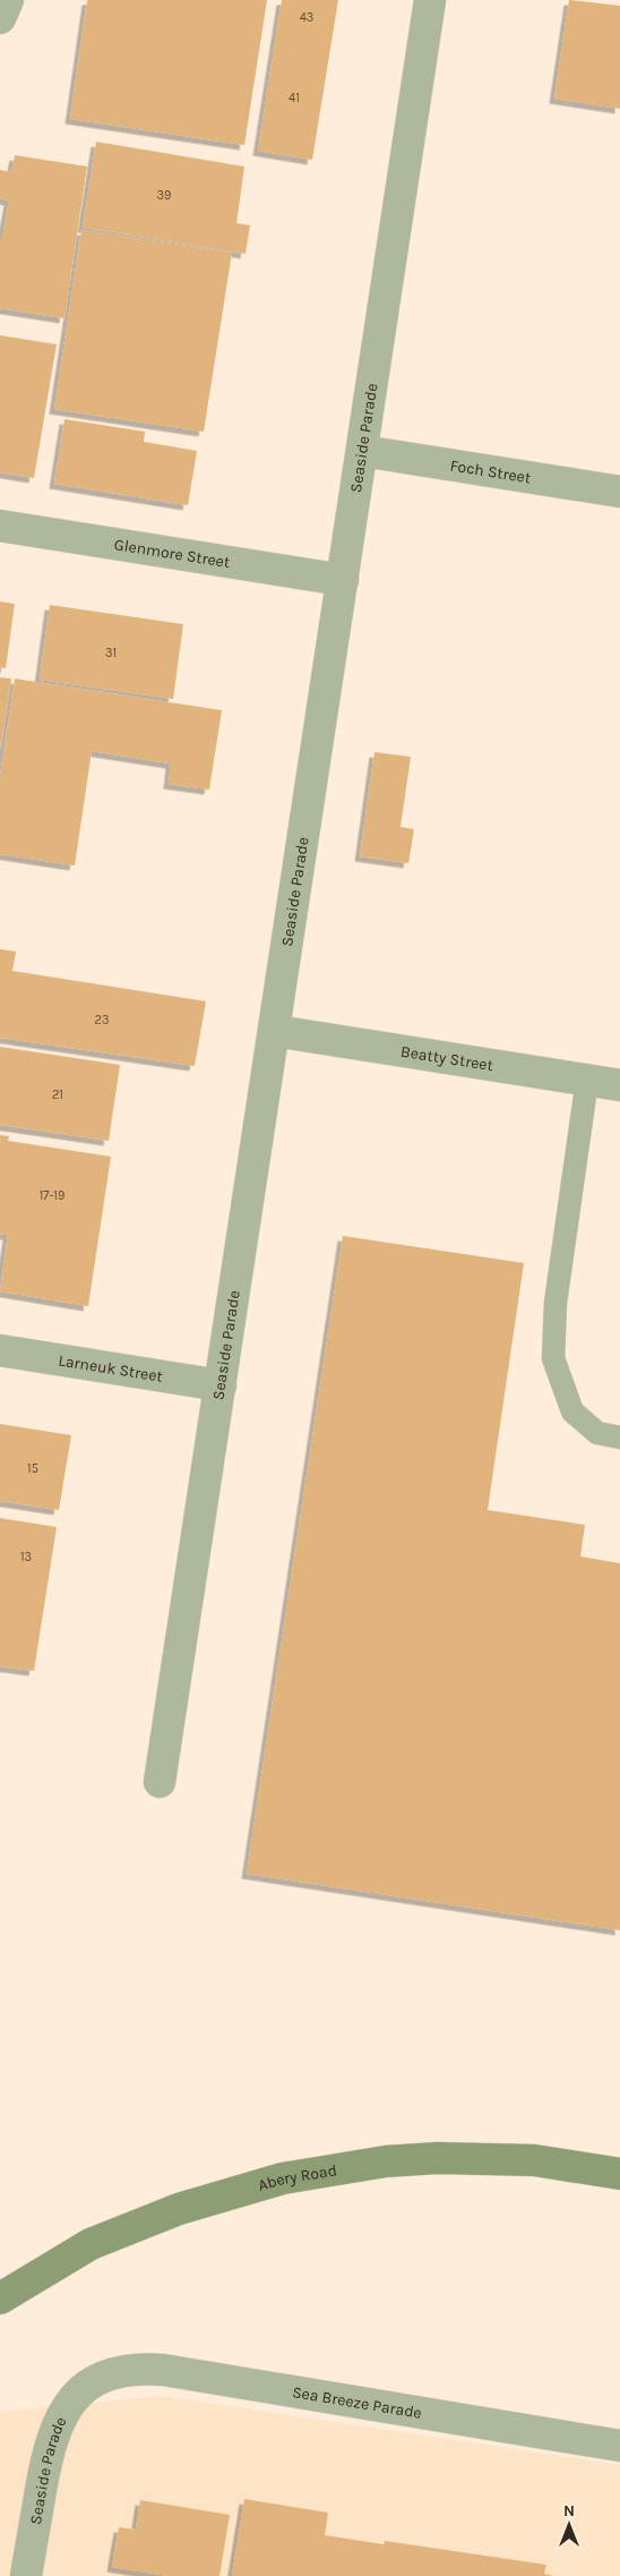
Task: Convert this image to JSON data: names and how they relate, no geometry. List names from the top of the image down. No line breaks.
{"streets":{"main road":["Abery Road"],"street":["Seaside Parade","Foch Street","Glenmore Street","Beatty Street","Larneuk Street","Sea Breeze Parade"]},"crossings":[["Seaside Parade","Foch Street"],["Seaside Parade","Glenmore Street"],["Seaside Parade","Beatty Street"],["Seaside Parade","Larneuk Street"],["Seaside Parade","Sea Breeze Parade"]],"house_numbers":["43","41","39","31","23","21","17-19","15","13"],"north":"top"}
